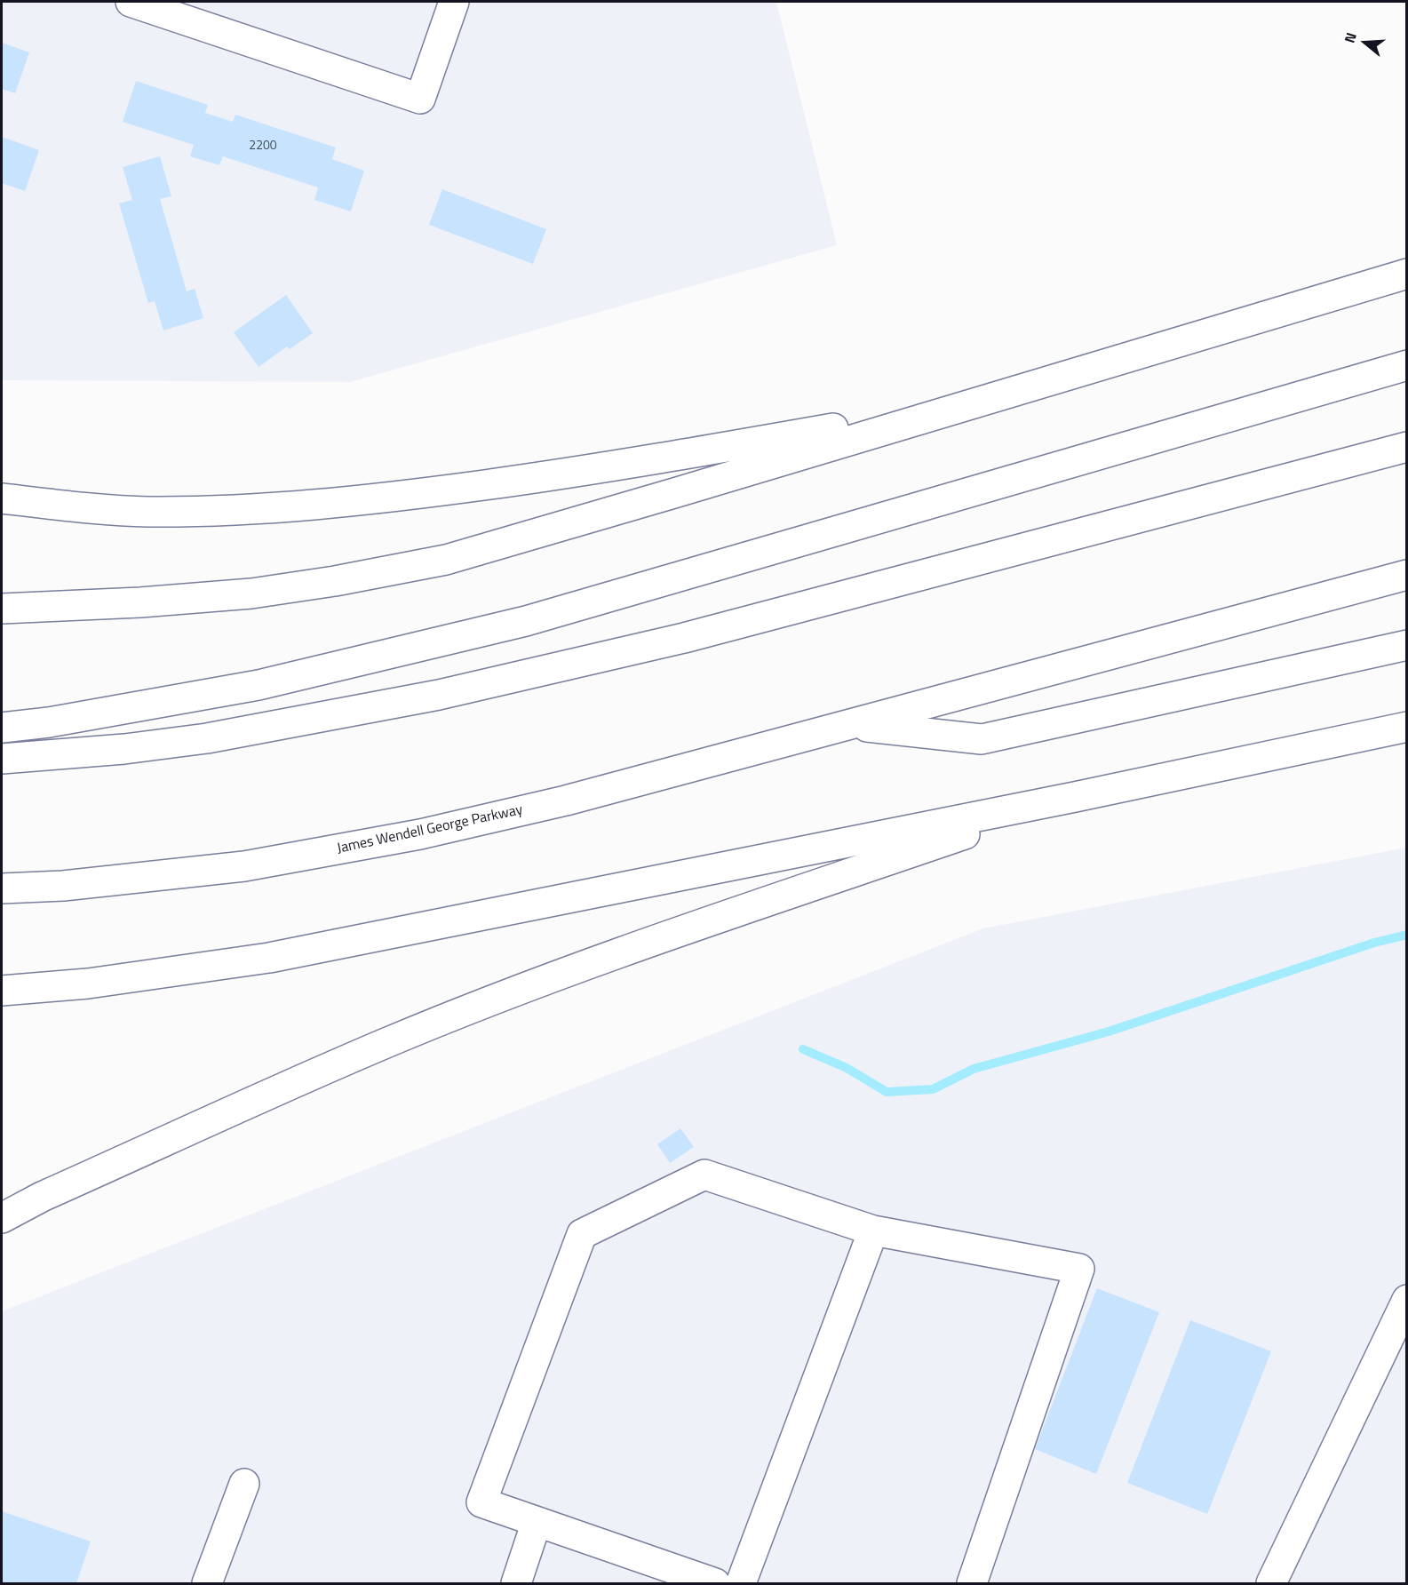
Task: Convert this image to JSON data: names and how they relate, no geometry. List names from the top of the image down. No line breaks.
{"streets":{"main road":["James Wendell George Parkway"]},"house_numbers":["2200"],"north":"left"}
